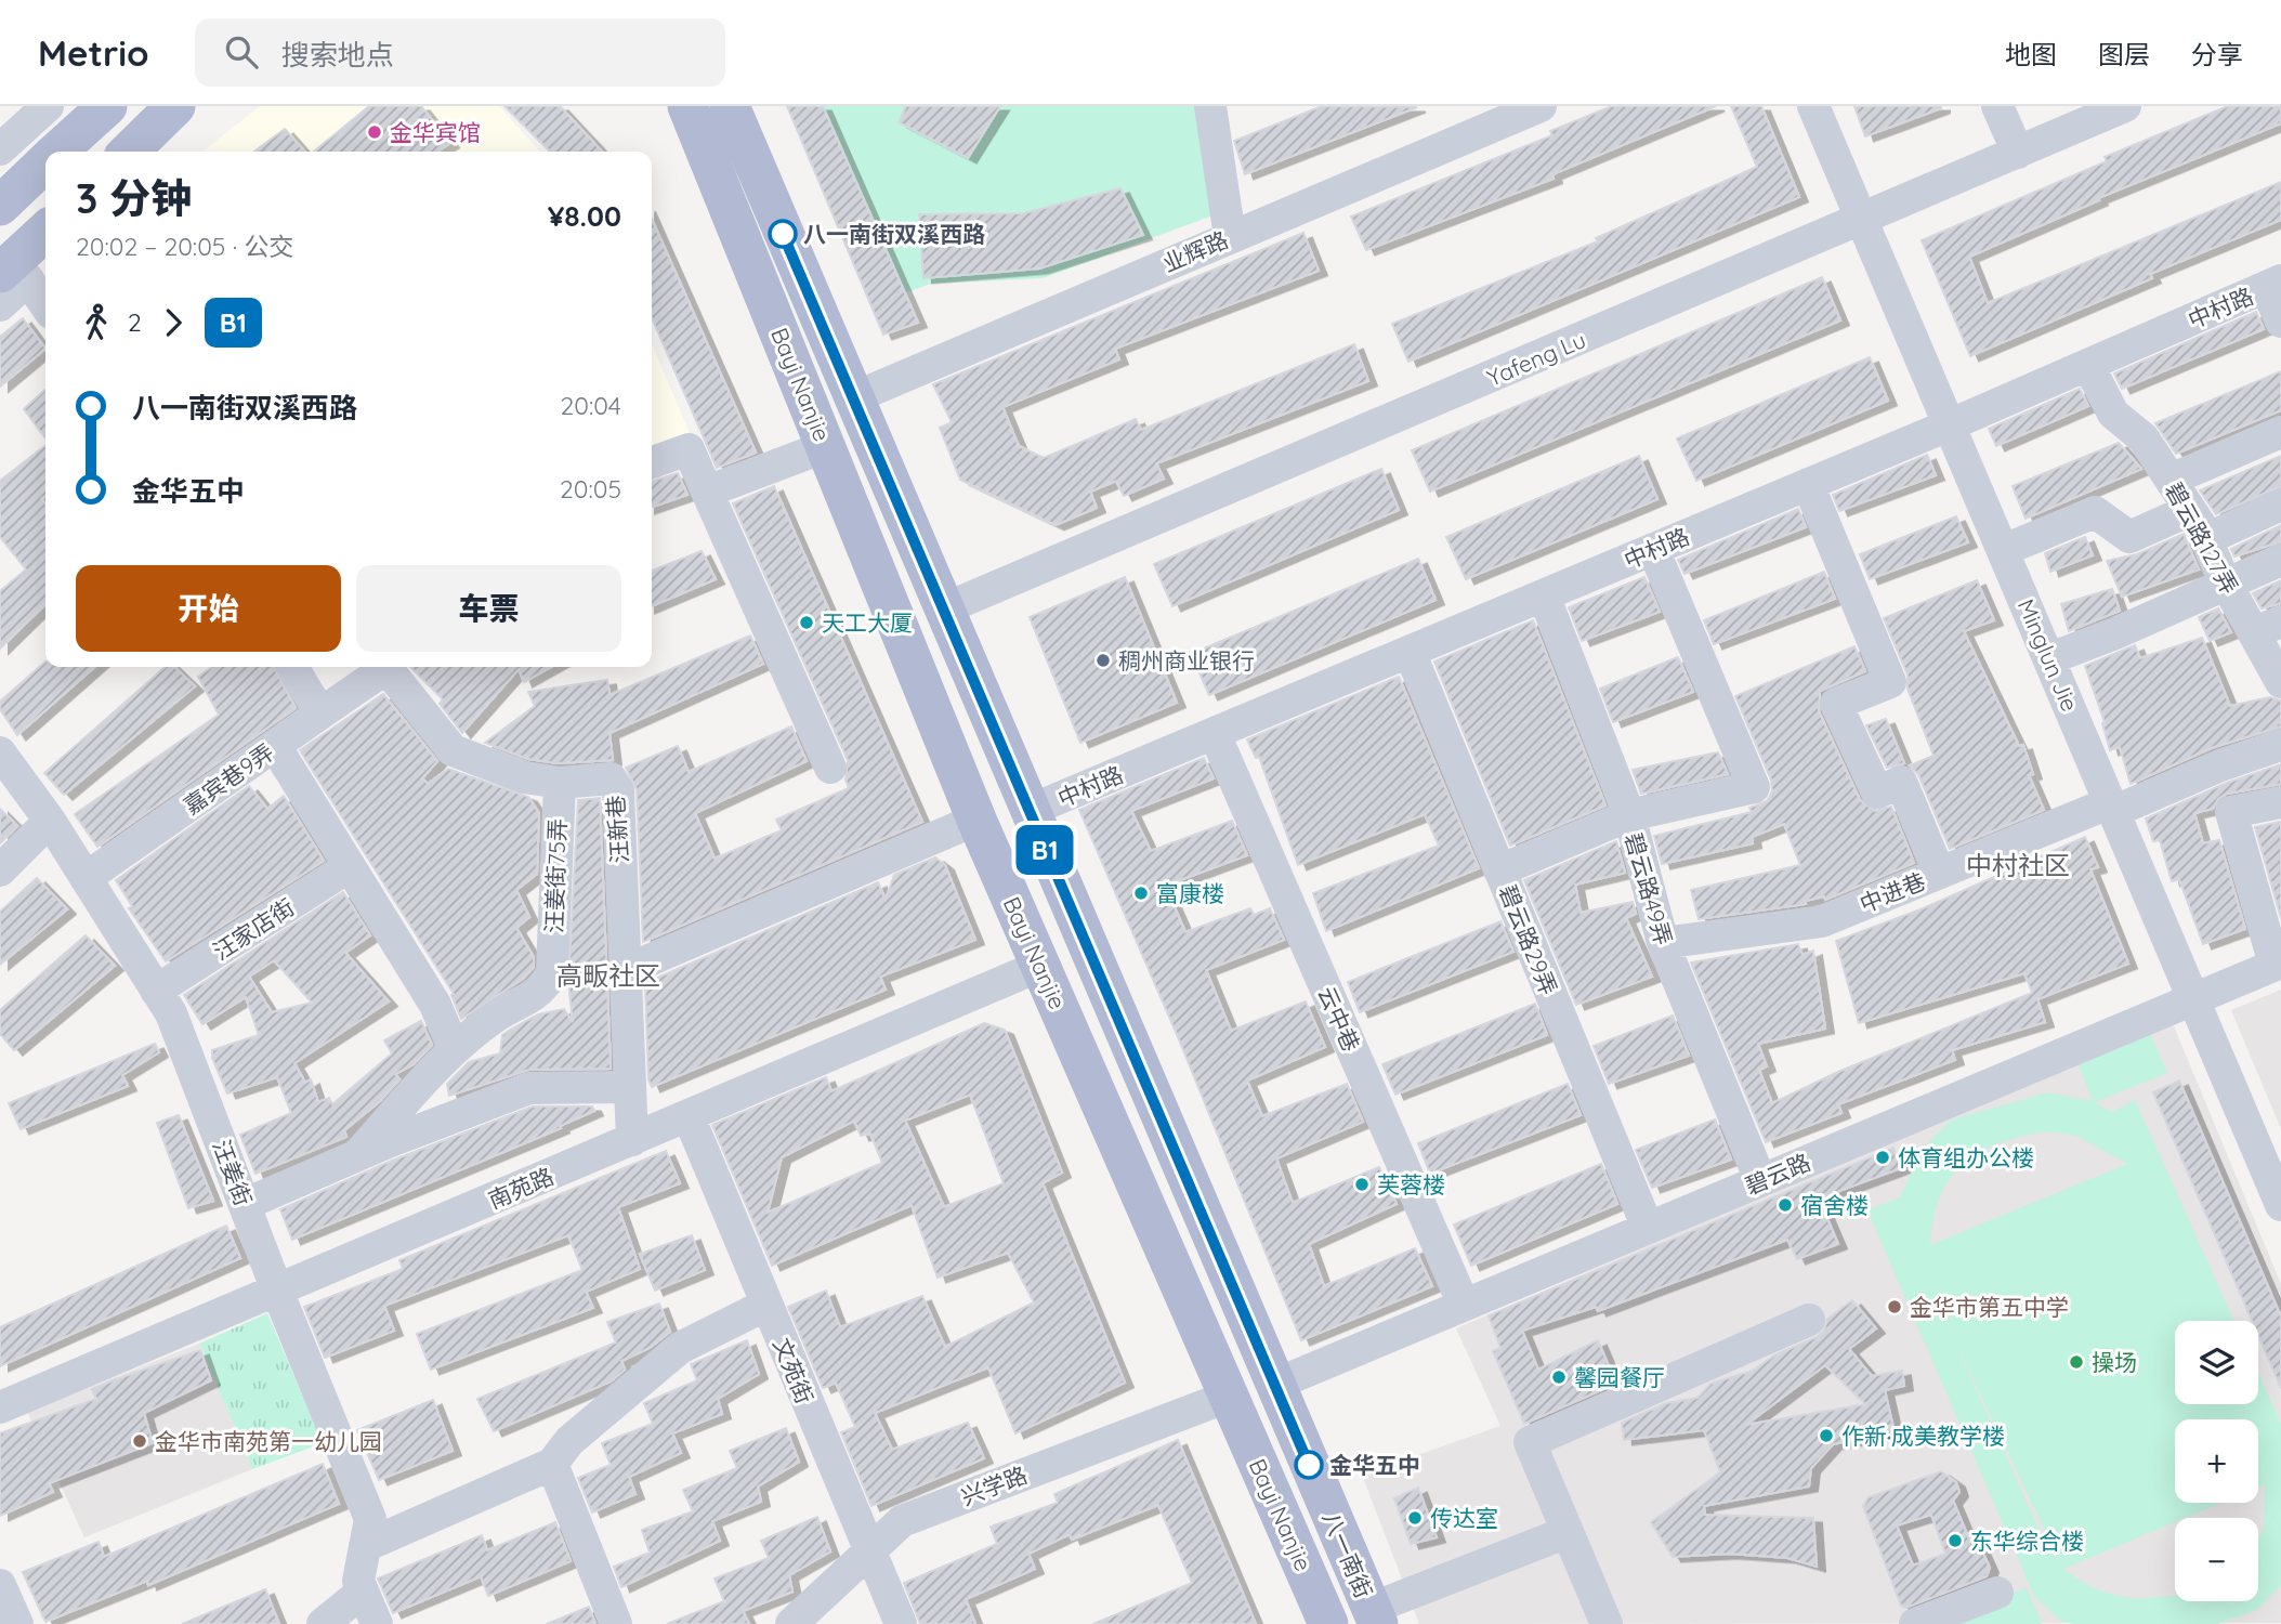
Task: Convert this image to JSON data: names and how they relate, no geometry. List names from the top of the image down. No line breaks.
{"streets":{"main road":["Bayi Nanjie","八一南街"],"street":["业辉路","中村路","Yafeng Lu","碧云路127弄","Minglun Jie","嘉宾巷9弄","汪新巷","汪姜街75弄","碧云路49弄","中进巷","汪家店街","碧云路29弄","云中巷","汪姜街","碧云路","南苑路","文苑街","兴学路"]},"crossings":[["业辉路","八一南街"],["中村路","碧云路127弄"],["中村路","Minglun Jie"],["中村路","碧云路49弄"],["中村路","碧云路29弄"],["中村路","云中巷"],["中村路","八一南街"],["Yafeng Lu","Minglun Jie"],["Yafeng Lu","八一南街"],["Bayi Nanjie","南苑路"],["Bayi Nanjie","兴学路"],["Minglun Jie","中进巷"],["Minglun Jie","碧云路"],["嘉宾巷9弄","汪新巷"],["嘉宾巷9弄","汪姜街"],["汪新巷","汪姜街75弄"],["汪新巷","南苑路"],["碧云路49弄","中进巷"],["碧云路49弄","碧云路"],["汪家店街","汪姜街"],["碧云路29弄","碧云路"],["云中巷","碧云路"],["汪姜街","南苑路"],["碧云路","八一南街"],["南苑路","文苑街"],["文苑街","兴学路"]],"districts":["中村社区","高畈社区"],"places":["金华宾馆","八一南街双溪西路","天工大厦","稠州商业银行","富康楼","体育组办公楼","芙蓉楼","宿舍楼","金华市第五中学","操场","馨园餐厅","作新·成美教学楼","金华市南苑第一幼儿园","金华五中","传达室","东华综合楼"],"lines":["bus line B1"],"page":{"header":"Metrio","search":"搜索地点","nav":["地图","图层","分享"],"on_map":"B1","heading":["3 分钟","20:02 – 20:05 · 公交","¥8.00"],"legs":["2","B1"],"list":[{"name":"八一南街双溪西路","value":"20:04"},{"name":"金华五中","value":"20:05"}],"buttons":["开始","车票"],"map_buttons":["+","−"]}}
